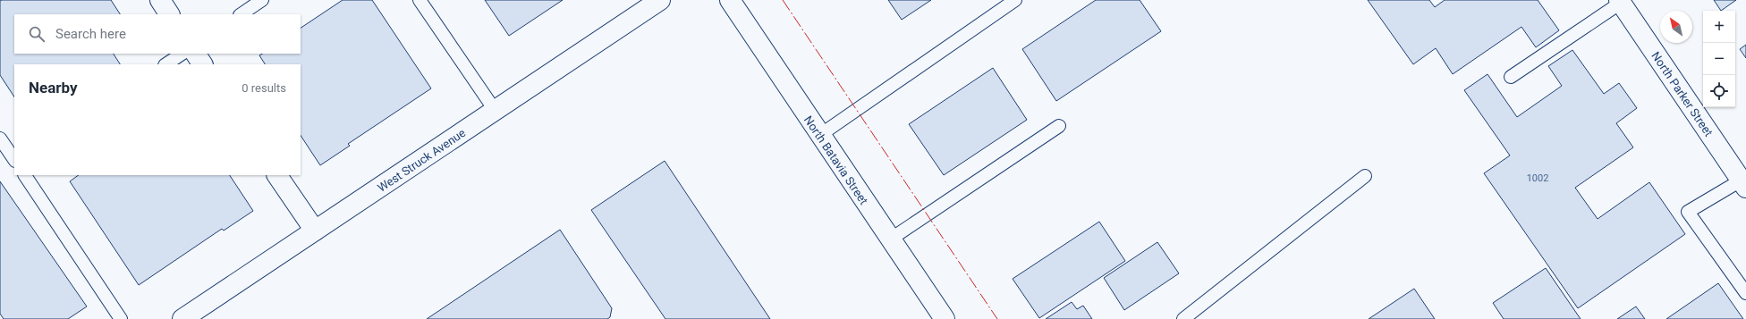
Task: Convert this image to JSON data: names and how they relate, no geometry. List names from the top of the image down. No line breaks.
{"streets":{"street":["North Parker Street","West Struck Avenue","North Batavia Street"]},"house_numbers":["1002"],"north":"top left","page":{"map_buttons":["+","−"],"search":"Search here","heading":["Nearby","0 results"]}}
